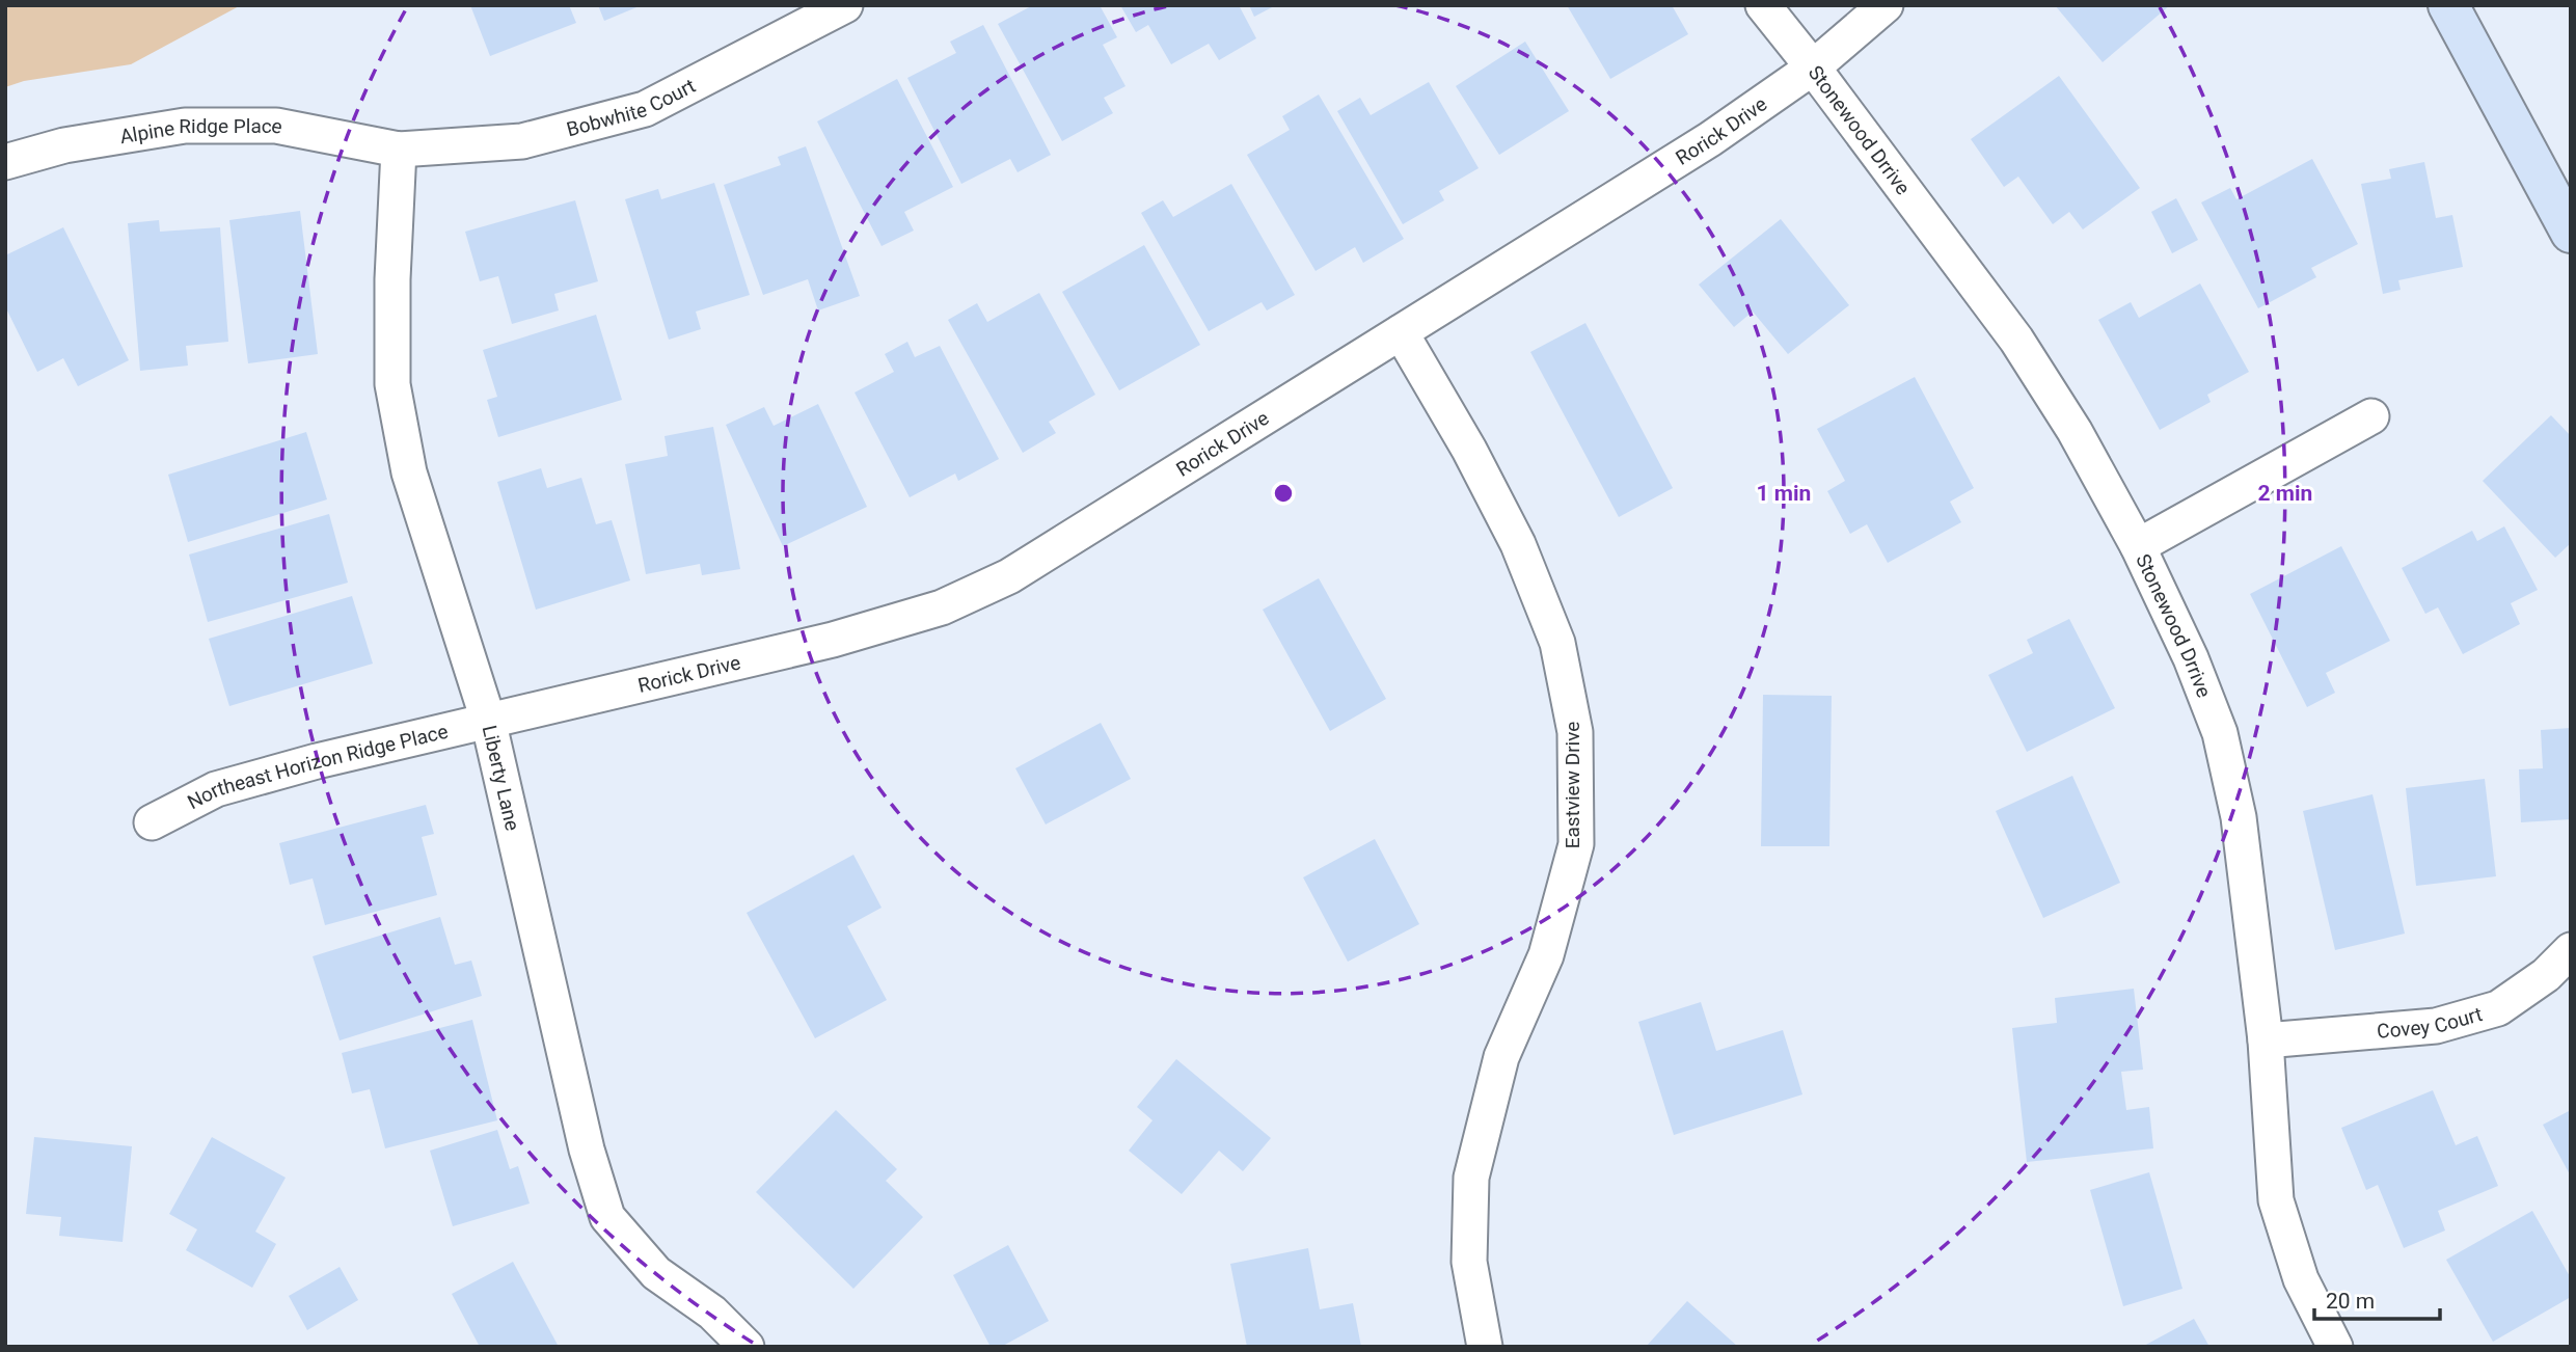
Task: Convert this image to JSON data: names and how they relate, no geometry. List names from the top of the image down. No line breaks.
{"streets":{"street":["Bobwhite Court","Rorick Drive","Stonewood Drrive","Alpine Ridge Place","Northeast Horizon Ridge Place","Liberty Lane","Eastview Drive","Covey Court"]},"crossings":[["Bobwhite Court","Alpine Ridge Place"],["Bobwhite Court","Liberty Lane"],["Rorick Drive","Stonewood Drrive"],["Rorick Drive","Northeast Horizon Ridge Place"],["Rorick Drive","Liberty Lane"],["Rorick Drive","Eastview Drive"],["Stonewood Drrive","Covey Court"],["Alpine Ridge Place","Liberty Lane"],["Northeast Horizon Ridge Place","Liberty Lane"]],"scale_bar":"20 m","rings":["1 min","2 min"]}
